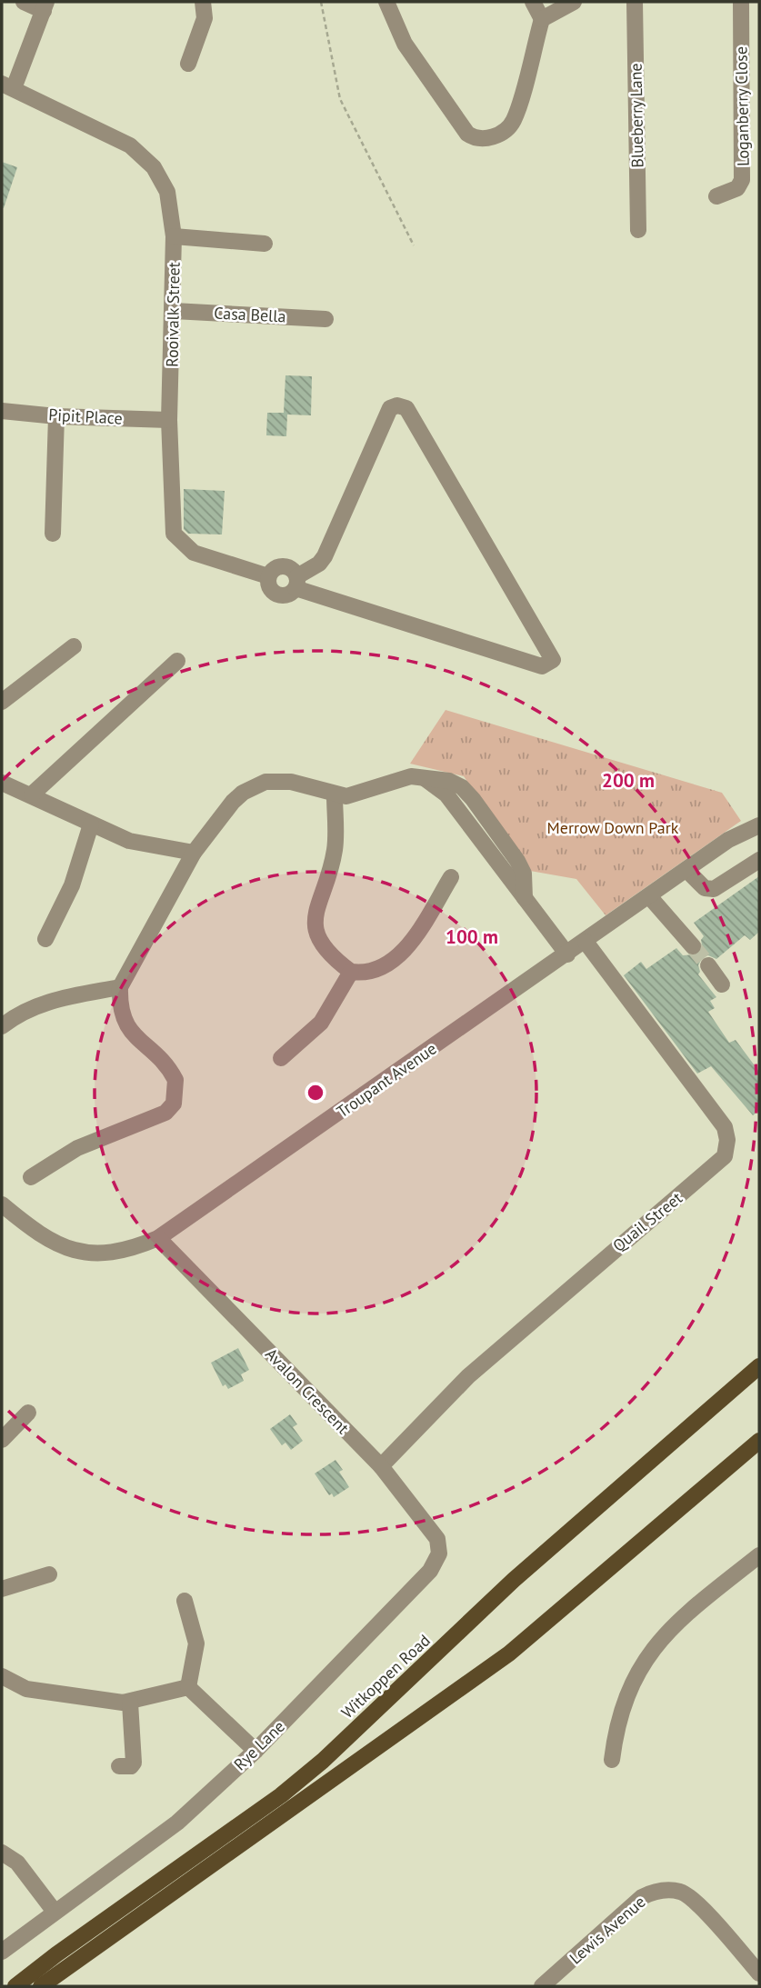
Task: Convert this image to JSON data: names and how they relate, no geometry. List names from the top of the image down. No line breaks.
{"streets":{"main road":["Witkoppen Road"],"street":["Loganberry Close","Blueberry Lane","Rooivalk Street","Casa Bella","Pipit Place","Troupant Avenue","Quail Street","Avalon Crescent","Rye Lane","Lewis Avenue"]},"crossings":[["Rooivalk Street","Casa Bella"],["Rooivalk Street","Pipit Place"],["Troupant Avenue","Quail Street"],["Troupant Avenue","Avalon Crescent"],["Quail Street","Avalon Crescent"],["Avalon Crescent","Rye Lane"]],"parks":["Merrow Down Park"],"rings":["200 m","100 m"]}
